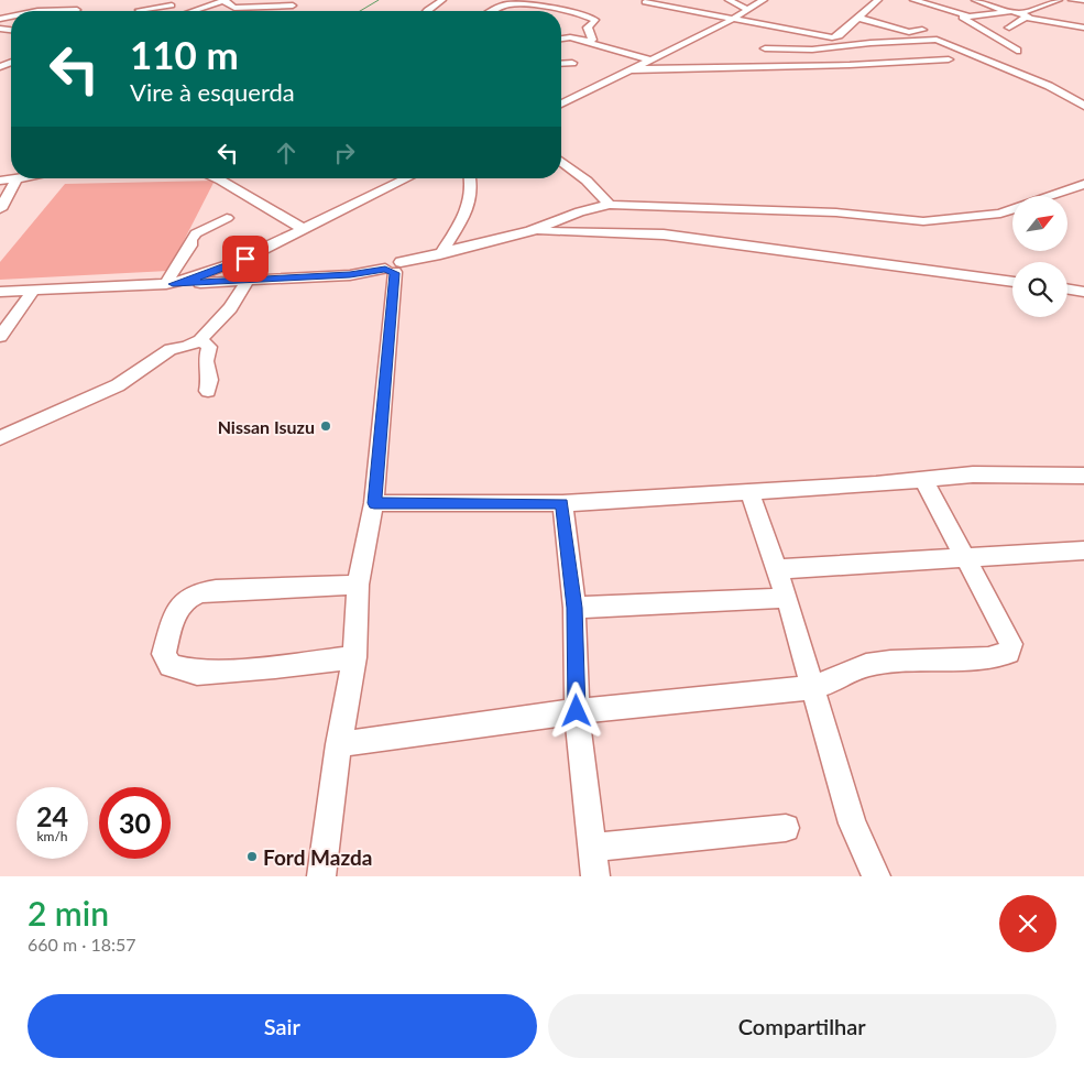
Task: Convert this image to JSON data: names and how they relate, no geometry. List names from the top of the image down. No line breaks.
{"places":["Nissan Isuzu","Ford Mazda"],"north":"top right","page":{"turn":["110 m","Vire à esquerda"],"speed":"24 km/h","limit":"30","heading":["2 min","660 m · 18:57"],"buttons":["Sair","Compartilhar"]}}
